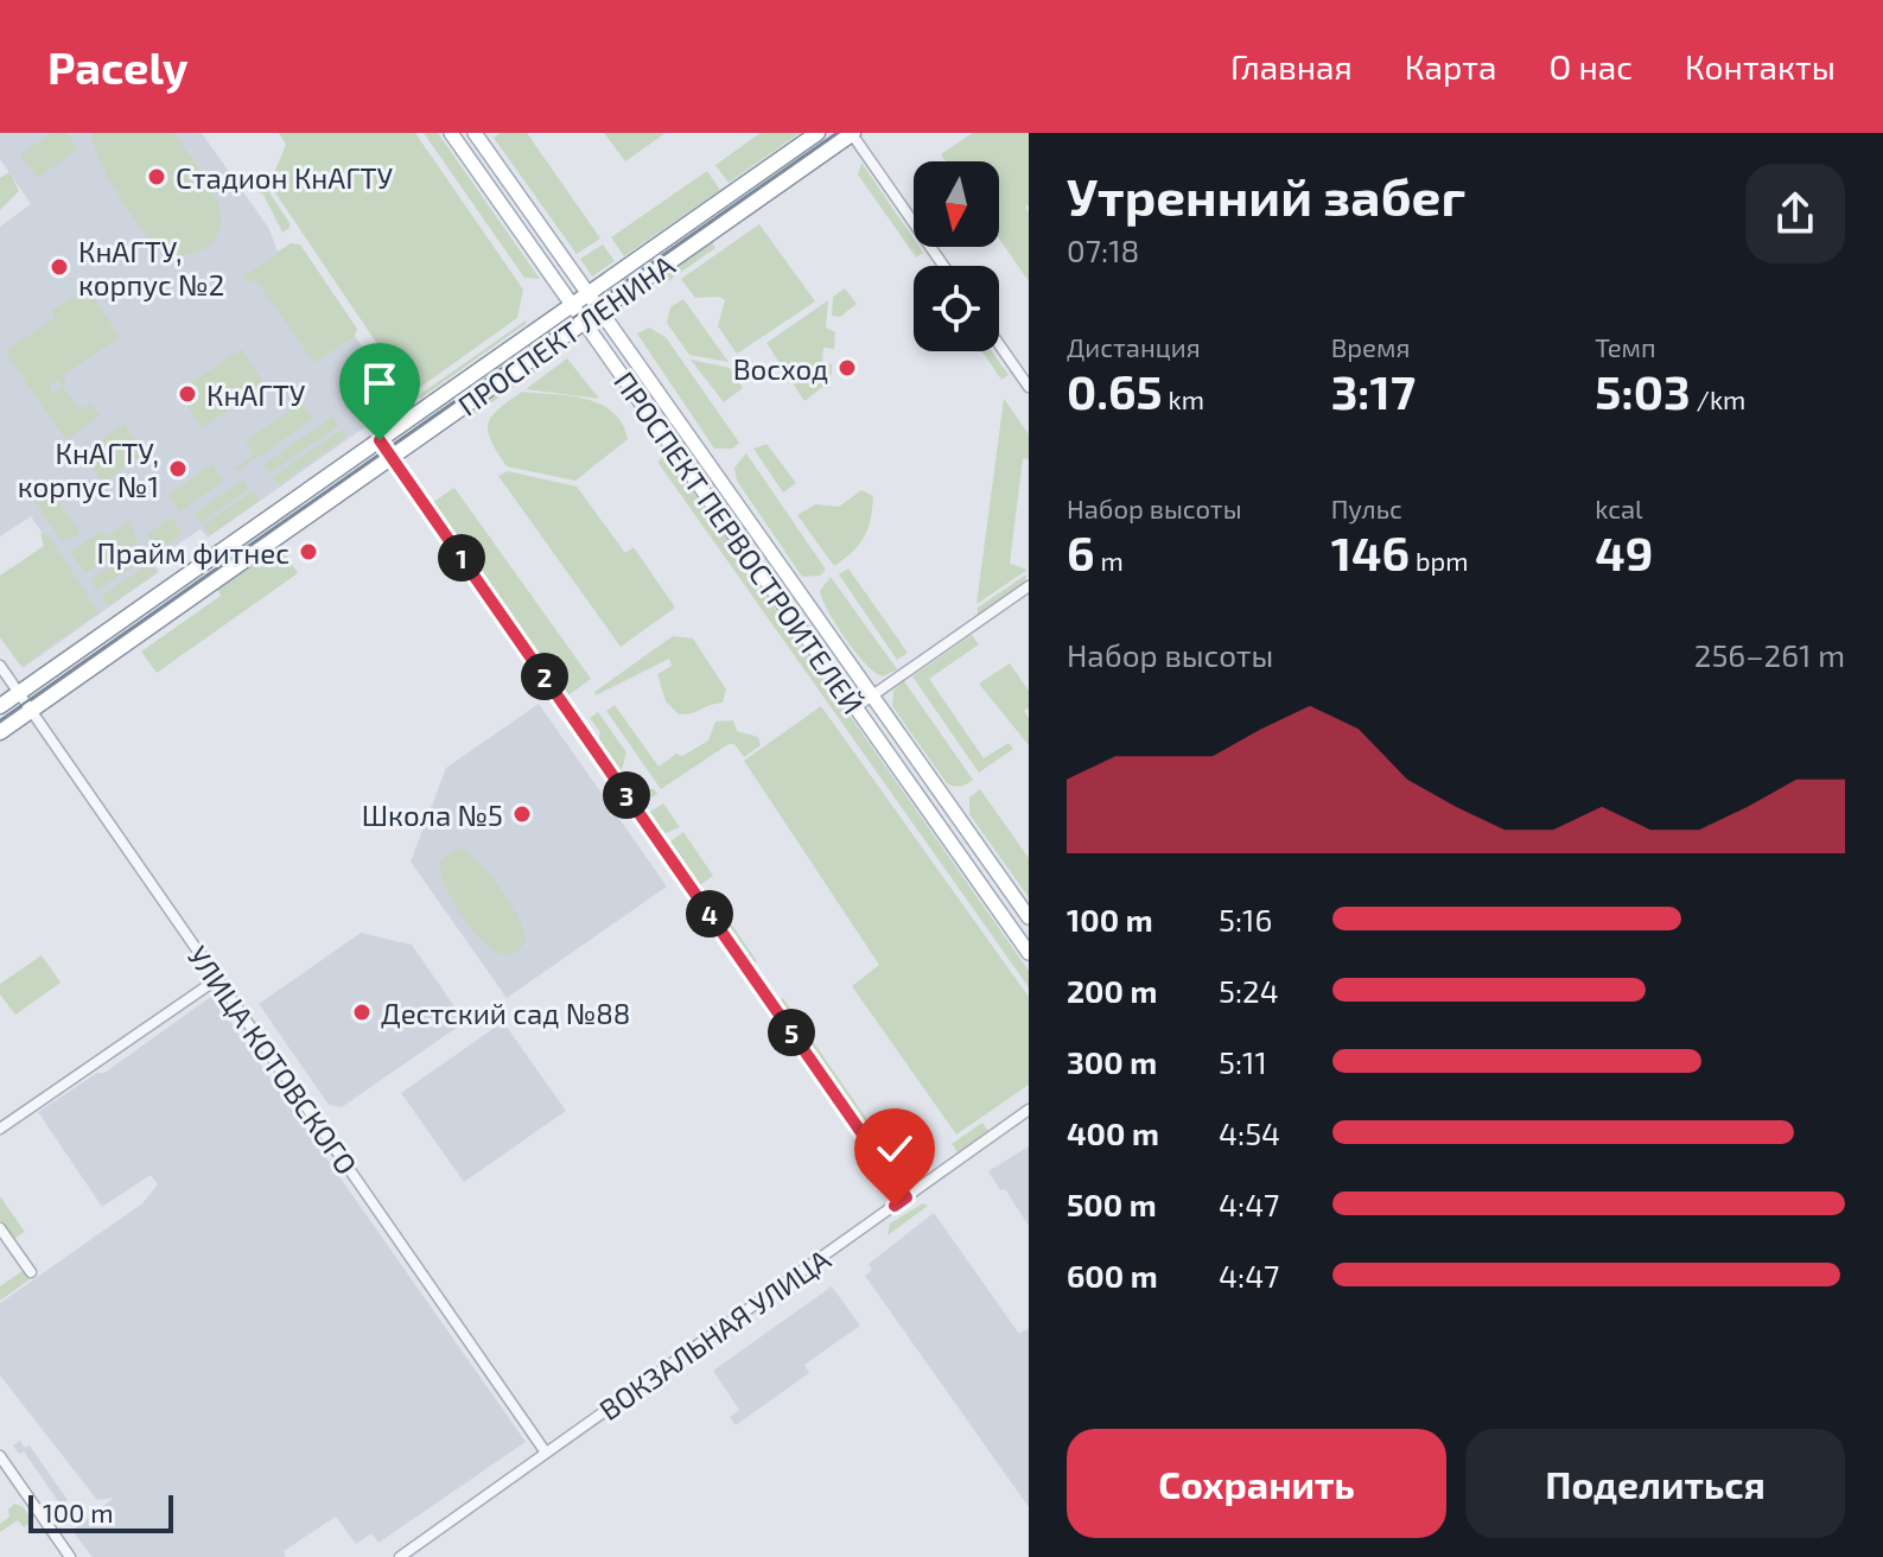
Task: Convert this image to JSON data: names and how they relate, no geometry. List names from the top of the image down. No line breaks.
{"streets":{"highway":["ПРОСПЕКТ ЛЕНИНА"],"main road":["ПРОСПЕКТ ПЕРВОСТРОИТЕЛЕЙ"],"street":["УЛИЦА КОТОВСКОГО","ВОКЗАЛЬНАЯ УЛИЦА"]},"crossings":[["ПРОСПЕКТ ЛЕНИНА","ПРОСПЕКТ ПЕРВОСТРОИТЕЛЕЙ"],["ПРОСПЕКТ ЛЕНИНА","УЛИЦА КОТОВСКОГО"],["УЛИЦА КОТОВСКОГО","ВОКЗАЛЬНАЯ УЛИЦА"]],"places":["Стадион КнАГТУ","КнАГТУ, корпус №2","Восход","КнАГТУ","КнАГТУ, корпус №1","Прайм фитнес","Школа №5","Дестский сад №88"],"scale_bar":"100 m","north":"bottom","page":{"header":"Pacely","nav":["Главная","Карта","О нас","Контакты"],"heading":["Утренний забег","07:18"],"stats":[["Дистанция","0.65 km"],["Время","3:17"],["Темп","5:03 /km"],["Набор высоты","6 m"],["Пульс","146 bpm"],["kcal","49"]],"pins":["1","2","3","4","5"],"chart":["Набор высоты","256–261 m"],"list":[{"name":"100 m","note":"5:16"},{"name":"200 m","note":"5:24"},{"name":"300 m","note":"5:11"},{"name":"400 m","note":"4:54"},{"name":"500 m","note":"4:47"},{"name":"600 m","note":"4:47"}],"buttons":["Сохранить","Поделиться"],"scale":"100 m"}}
